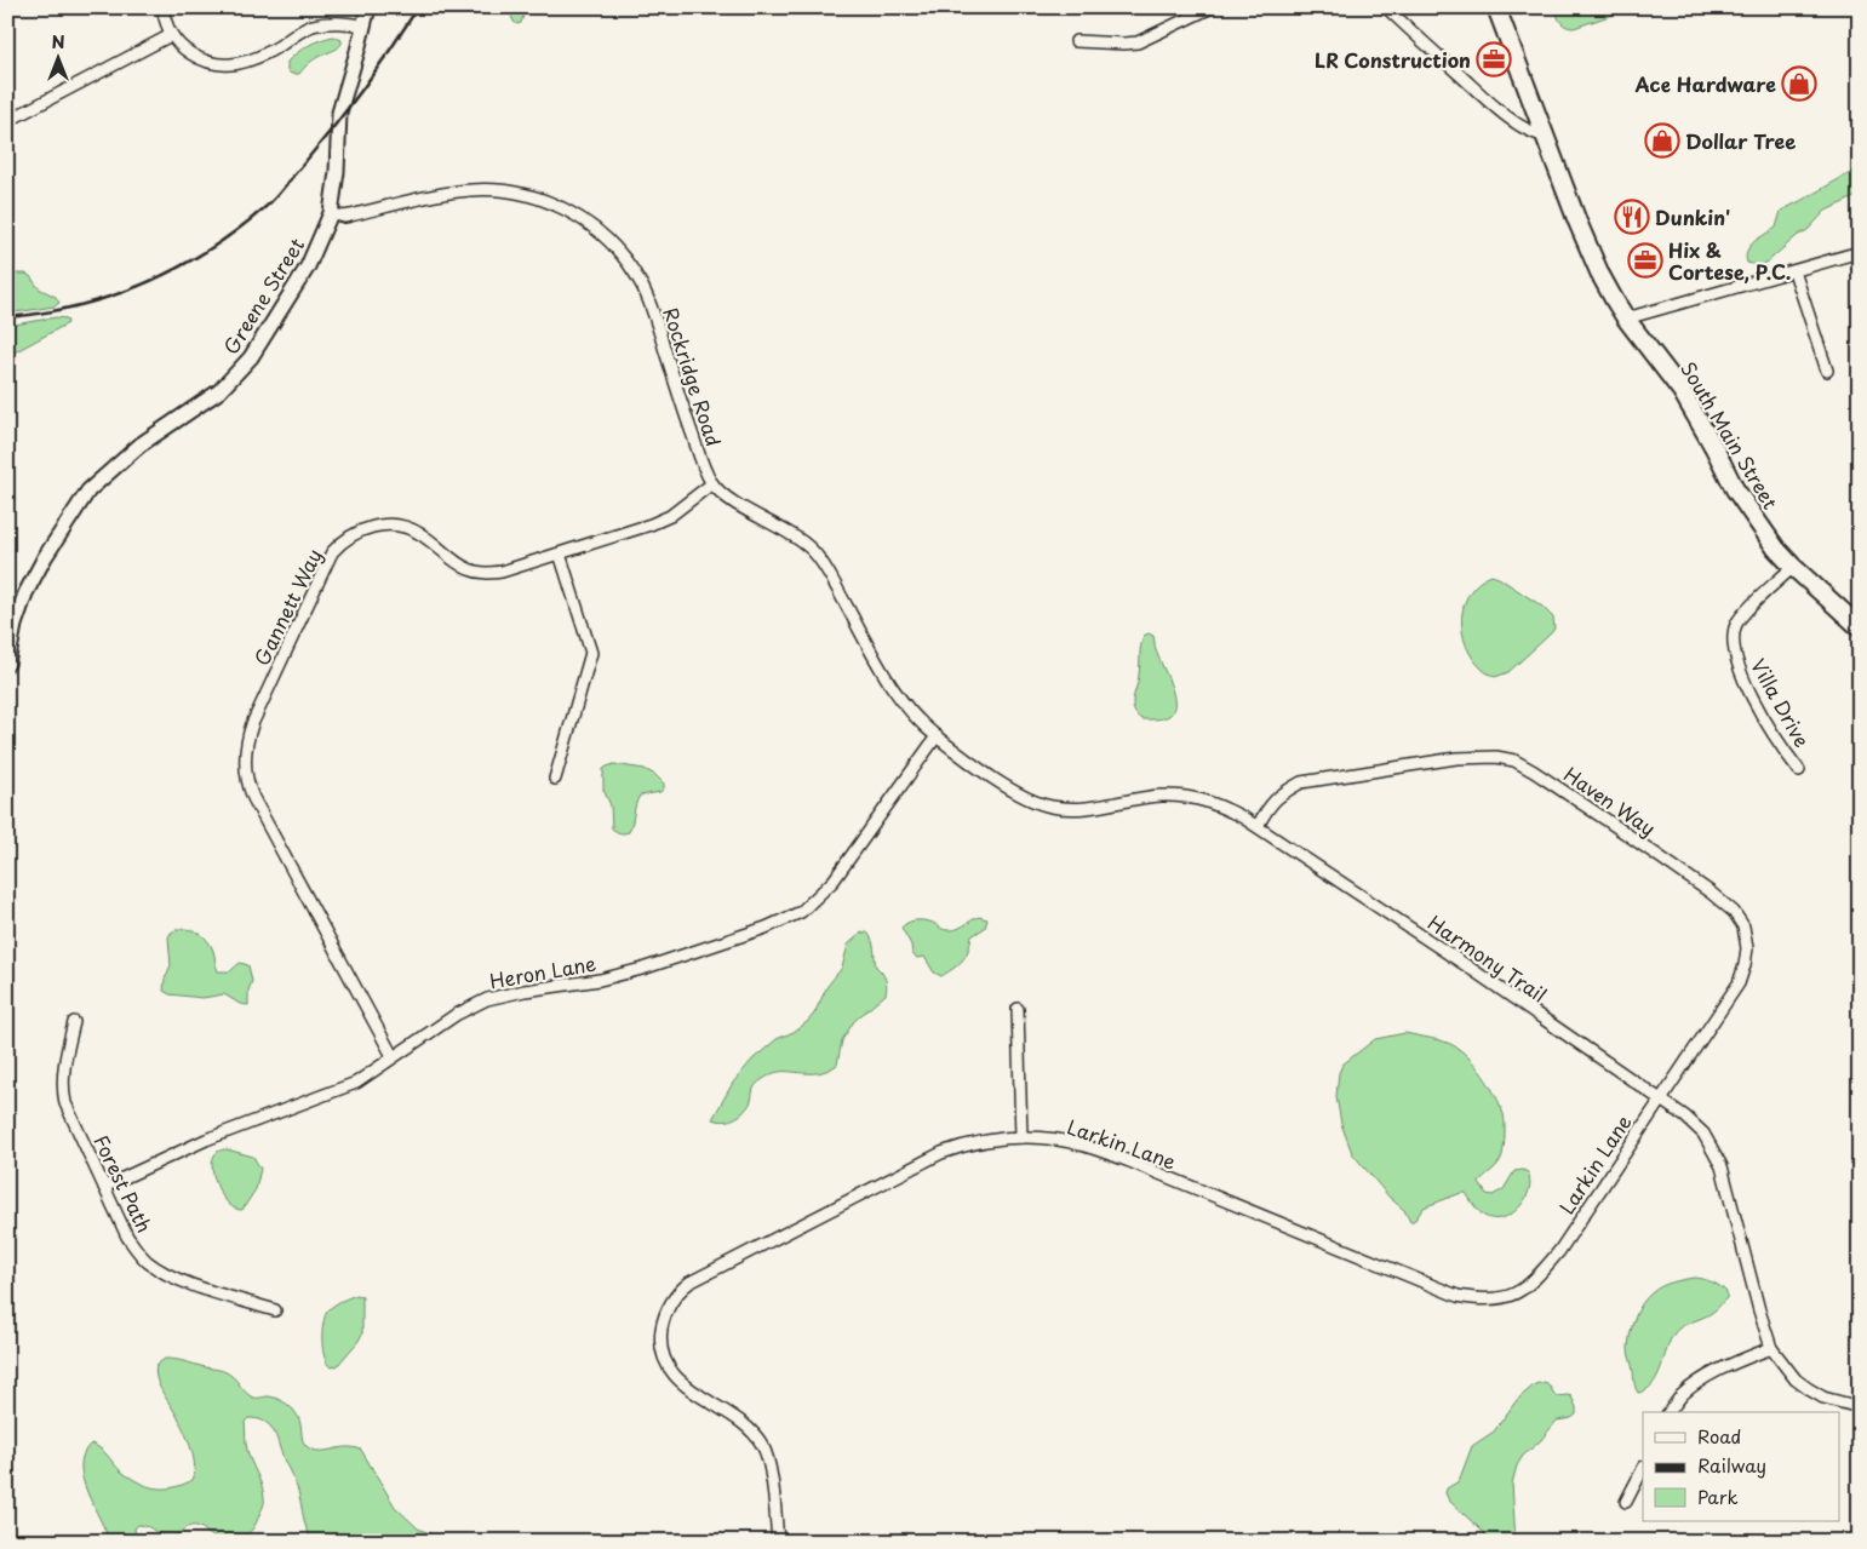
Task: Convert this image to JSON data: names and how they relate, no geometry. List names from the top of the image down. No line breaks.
{"streets":{"main road":["South Main Street"],"street":["Greene Street","Rockridge Road","Gannett Way","Villa Drive","Haven Way","Harmony Trail","Heron Lane","Larkin Lane","Forest Path"]},"crossings":[["Greene Street","Rockridge Road"],["Rockridge Road","Gannett Way"],["Rockridge Road","Harmony Trail"],["Rockridge Road","Heron Lane"],["South Main Street","Villa Drive"],["Gannett Way","Heron Lane"],["Haven Way","Harmony Trail"],["Haven Way","Larkin Lane"],["Harmony Trail","Heron Lane"],["Harmony Trail","Larkin Lane"],["Heron Lane","Forest Path"]],"places":{"office":["LR Construction","Hix & Cortese, P.C."],"shop":["Ace Hardware","Dollar Tree"],"restaurant":["Dunkin'"]},"legend":["Road","Railway","Park"],"north":"top"}
